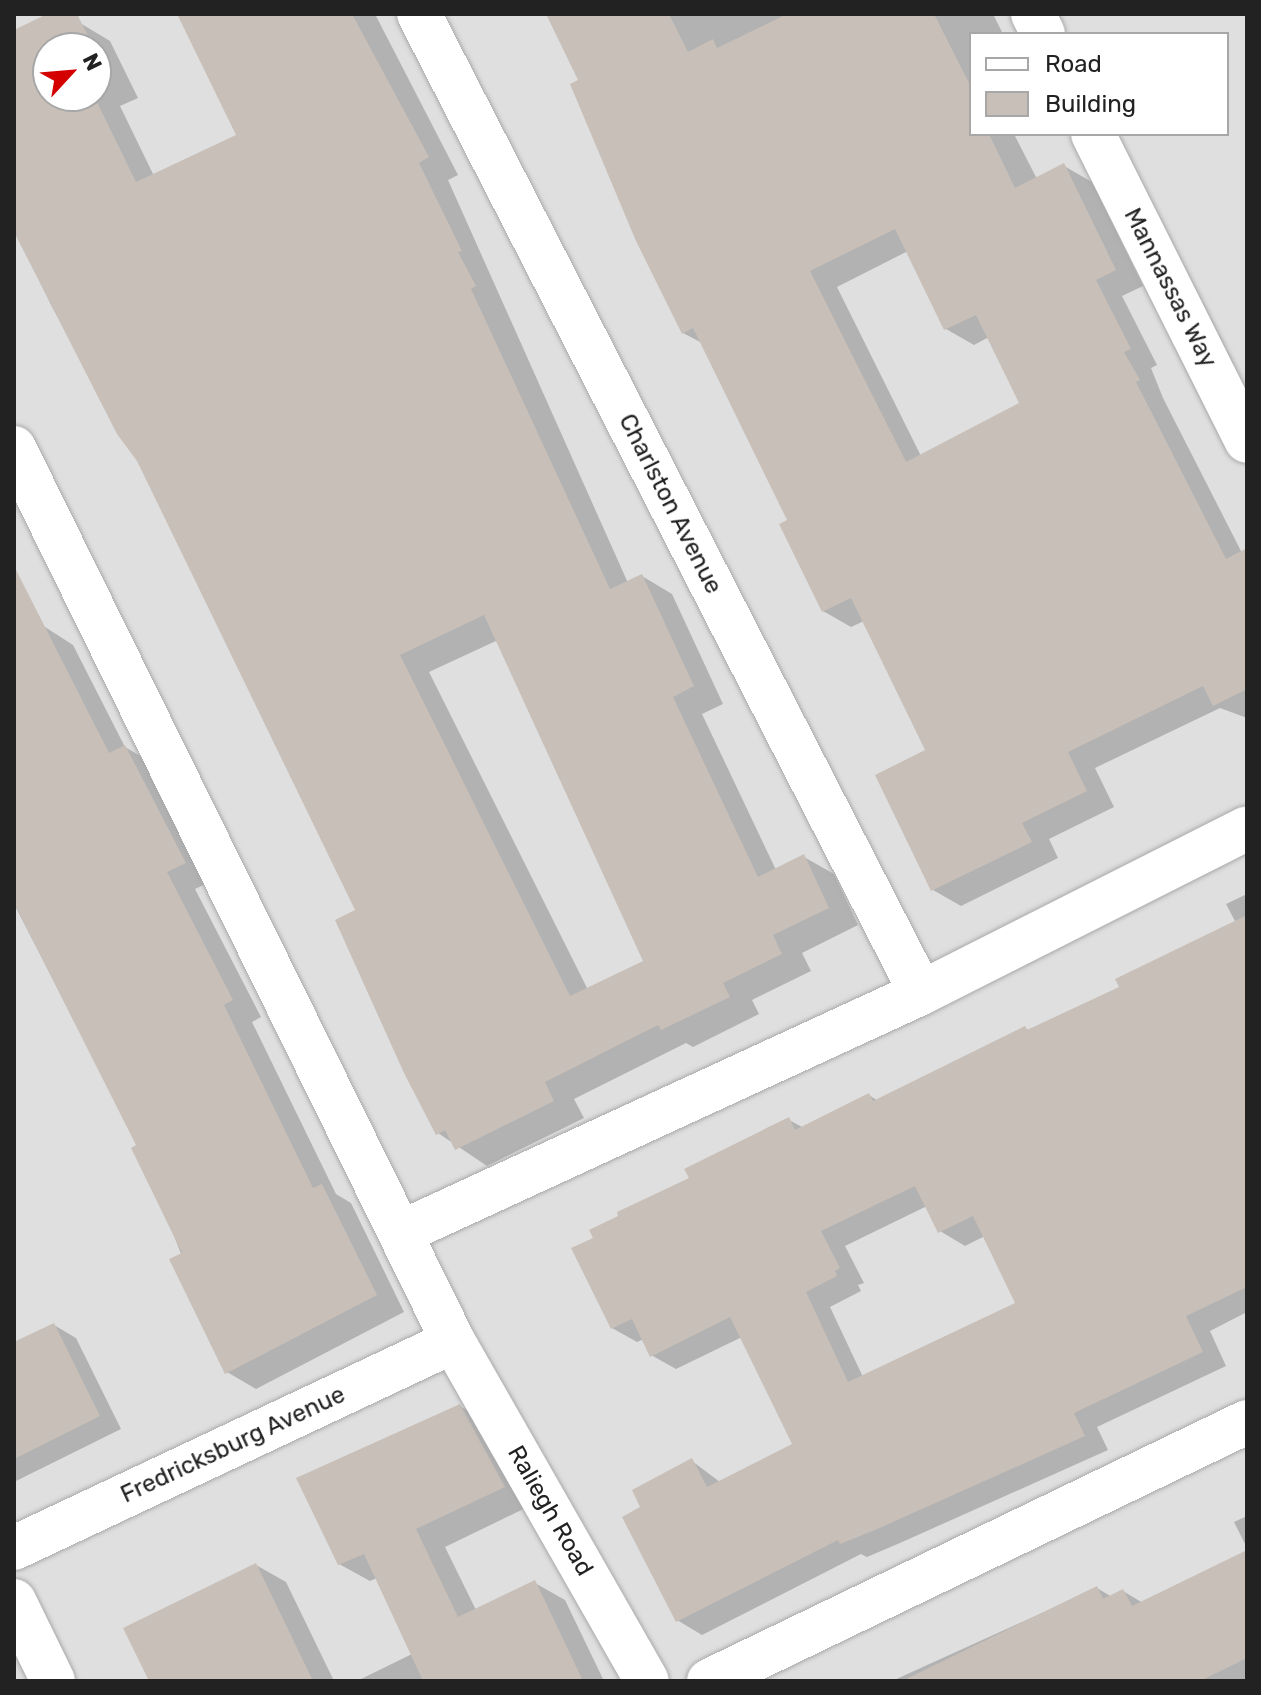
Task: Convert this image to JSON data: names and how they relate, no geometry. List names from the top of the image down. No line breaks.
{"streets":{"street":["Mannassas Way","Charlston Avenue","Fredricksburg Avenue","Raliegh Road"]},"crossings":[["Fredricksburg Avenue","Raliegh Road"]],"legend":["Road","Building"],"north":"top right"}
